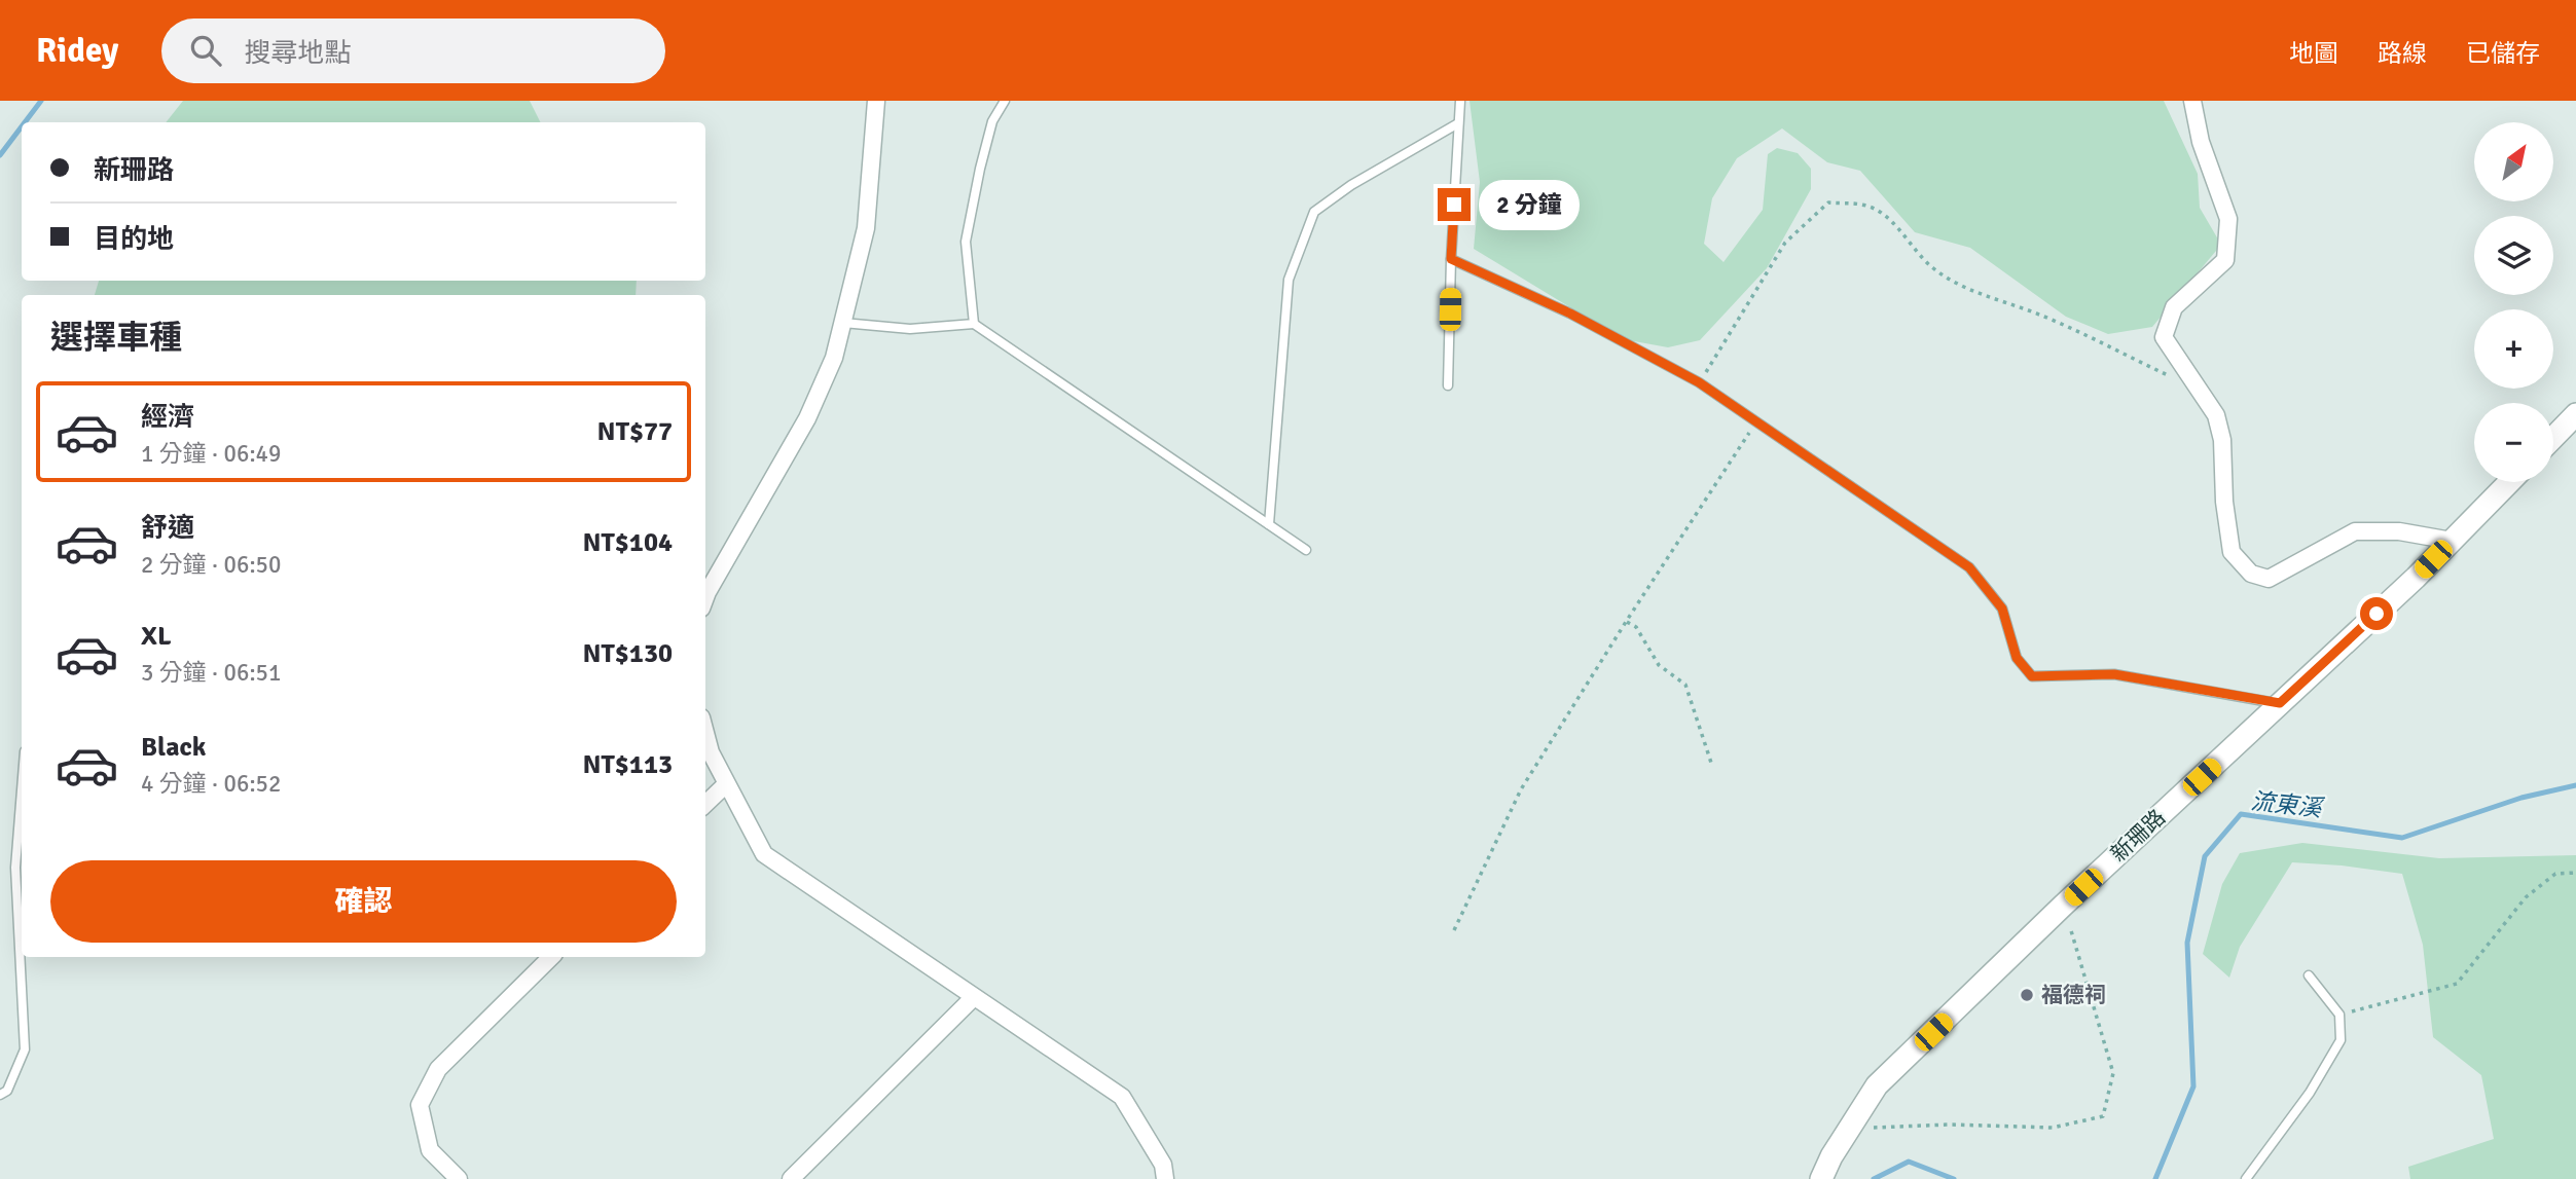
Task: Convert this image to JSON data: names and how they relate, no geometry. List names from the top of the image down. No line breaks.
{"streets":{"street":["新珊路"]},"water":["流東溪"],"places":["福德祠"],"north":"top right","page":{"header":"Ridey","search":"搜尋地點","nav":["地圖","路線","已儲存"],"map_buttons":["+","−"],"banner":["新珊路","目的地"],"bubble":"2 分鐘","heading":"選擇車種","list":[{"name":"經濟","note":"1 分鐘 · 06:49","value":"NT$77"},{"name":"舒適","note":"2 分鐘 · 06:50","value":"NT$104"},{"name":"XL","note":"3 分鐘 · 06:51","value":"NT$130"},{"name":"Black","note":"4 分鐘 · 06:52","value":"NT$113"}],"buttons":"確認"}}
